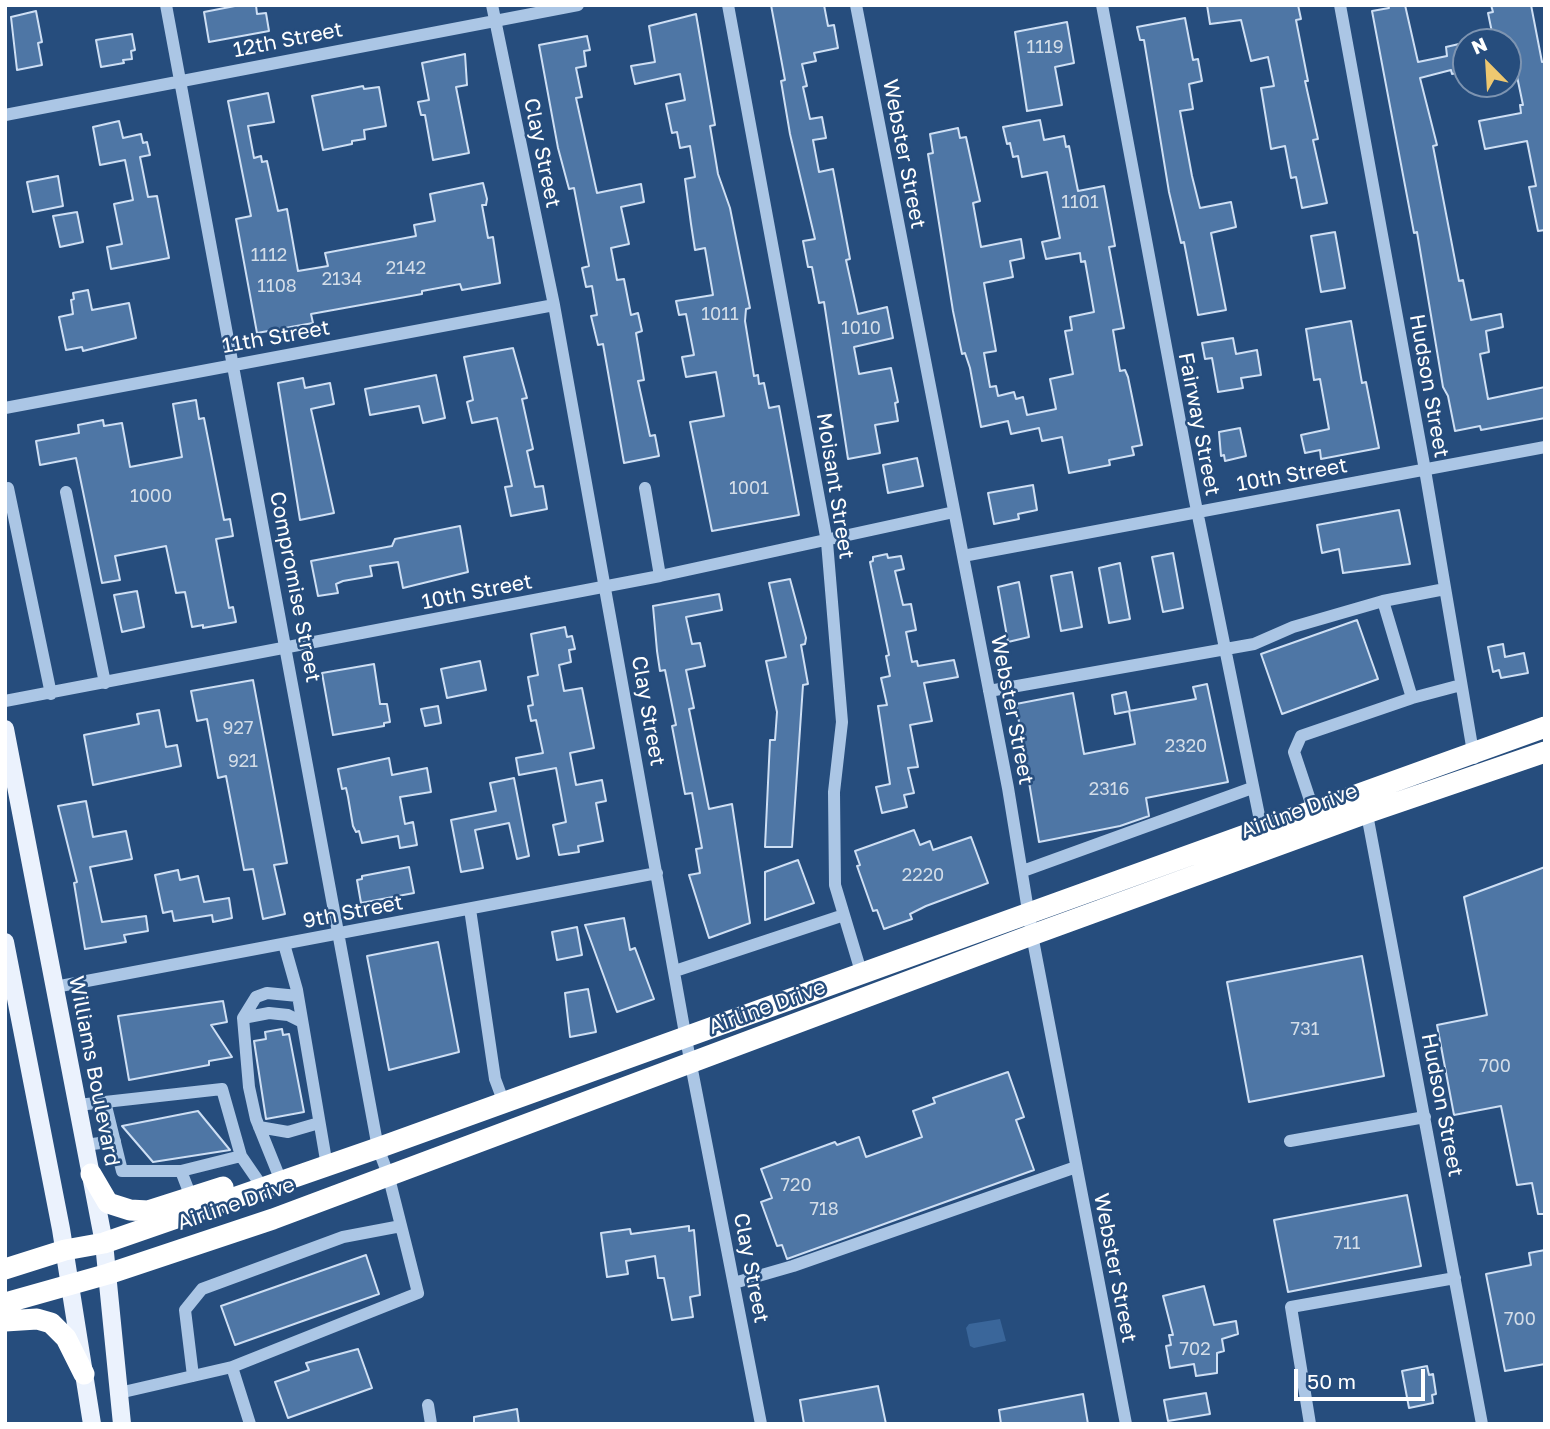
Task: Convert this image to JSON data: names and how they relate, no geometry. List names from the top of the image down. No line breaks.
{"streets":{"highway":["Airline Drive"],"main road":["Williams Boulevard"],"street":["12th Street","Clay Street","Webster Street","11th Street","Hudson Street","Fairway Street","10th Street","Moisant Street","Compromise Street","9th Street"]},"crossings":[["12th Street","Clay Street"],["12th Street","Compromise Street"],["Clay Street","11th Street"],["Clay Street","10th Street"],["Clay Street","Airline Drive"],["Clay Street","9th Street"],["Webster Street","10th Street"],["Webster Street","Airline Drive"],["11th Street","Compromise Street"],["Hudson Street","10th Street"],["Hudson Street","Airline Drive"],["Fairway Street","10th Street"],["Fairway Street","Airline Drive"],["10th Street","Moisant Street"],["10th Street","Compromise Street"],["Moisant Street","Airline Drive"],["Compromise Street","Airline Drive"],["Compromise Street","9th Street"],["Airline Drive","Williams Boulevard"],["9th Street","Williams Boulevard"]],"house_numbers":["1119","1101","1112","2142","2134","1108","1011","1010","1001","1000","927","2320","921","2316","2220","731","700","720","718","711","700","702"],"scale_bar":"50 m","north":"top left"}
